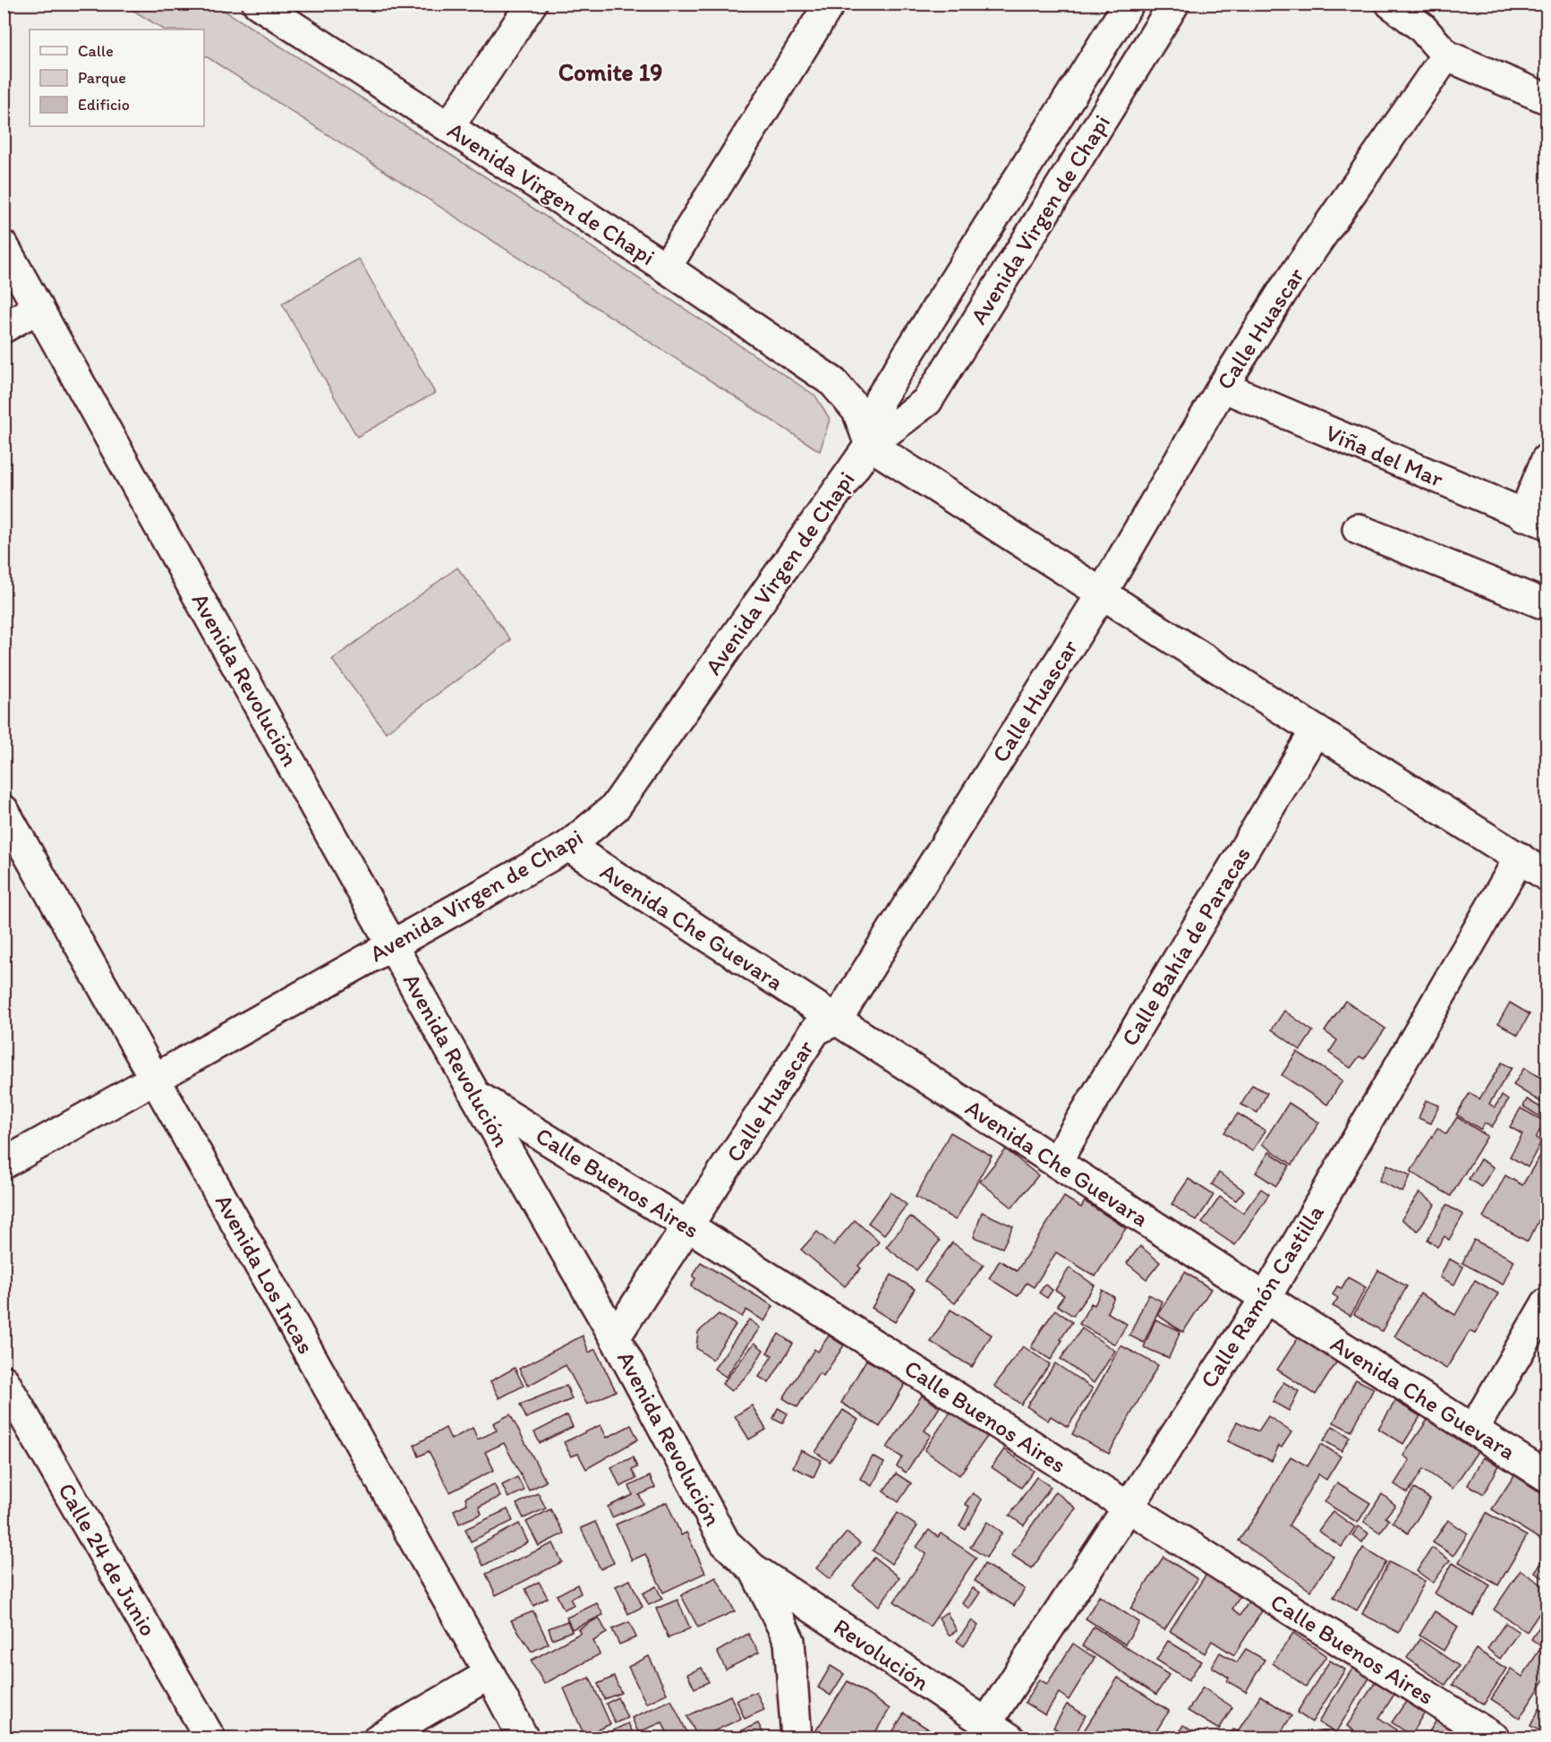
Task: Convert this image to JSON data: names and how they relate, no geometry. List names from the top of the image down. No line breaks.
{"streets":{"street":["Avenida Virgen de Chapi","Calle Huascar","Viña del Mar","Avenida Revolución","Avenida Che Guevara","Calle Bahía de Paracas","Calle Buenos Aires","Avenida Los Incas","Calle Ramón Castilla","Calle 24 de Junio","Revolución"]},"crossings":[["Avenida Virgen de Chapi","Avenida Revolución"],["Avenida Virgen de Chapi","Avenida Che Guevara"],["Avenida Virgen de Chapi","Avenida Los Incas"],["Calle Huascar","Viña del Mar"],["Calle Huascar","Avenida Revolución"],["Calle Huascar","Avenida Che Guevara"],["Calle Huascar","Calle Buenos Aires"],["Avenida Revolución","Calle Buenos Aires"],["Avenida Revolución","Revolución"],["Avenida Che Guevara","Calle Bahía de Paracas"],["Avenida Che Guevara","Calle Ramón Castilla"],["Calle Buenos Aires","Calle Ramón Castilla"],["Calle Ramón Castilla","Revolución"]],"districts":["Comite 19"],"legend":["Calle","Parque","Edificio"]}
